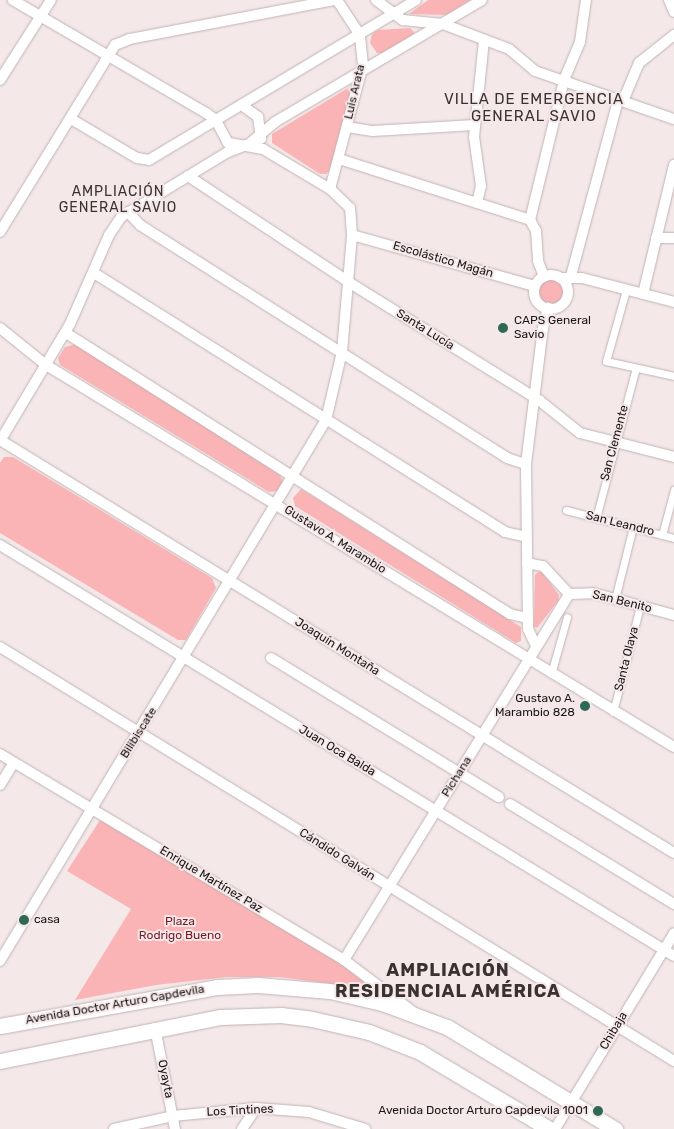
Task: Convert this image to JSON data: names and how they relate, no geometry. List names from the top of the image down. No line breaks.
{"streets":{"main road":["Avenida Doctor Arturo Capdevila"],"street":["Luis Arata","Escolástico Magán","Santa Lucía","San Clemente","San Leandro","Gustavo A. Marambio","San Benito","Joaquín Montaña","Santa Olaya","Bilibiscate","Juan Oca Balda","Pichana","Cándido Galván","Enrique Martínez Paz","Chibaja","Oyayta","Los Tintines"]},"crossings":[["Luis Arata","Bilibiscate"],["Escolástico Magán","Bilibiscate"],["Santa Lucía","San Clemente"],["Santa Lucía","Bilibiscate"],["San Clemente","San Leandro"],["Gustavo A. Marambio","Santa Olaya"],["Gustavo A. Marambio","Bilibiscate"],["Gustavo A. Marambio","Pichana"],["San Benito","Santa Olaya"],["San Benito","Pichana"],["Joaquín Montaña","Bilibiscate"],["Joaquín Montaña","Pichana"],["Bilibiscate","Juan Oca Balda"],["Bilibiscate","Cándido Galván"],["Bilibiscate","Enrique Martínez Paz"],["Juan Oca Balda","Pichana"],["Juan Oca Balda","Chibaja"],["Pichana","Cándido Galván"],["Pichana","Enrique Martínez Paz"],["Cándido Galván","Chibaja"],["Enrique Martínez Paz","Avenida Doctor Arturo Capdevila"],["Avenida Doctor Arturo Capdevila","Chibaja"],["Oyayta","Los Tintines"]],"districts":["VILLA DE EMERGENCIA GENERAL SAVIO","AMPLIACIÓN GENERAL SAVIO","AMPLIACIÓN RESIDENCIAL AMÉRICA"],"parks":["Plaza Rodrigo Bueno"],"places":["CAPS General Savio","Gustavo A. Marambio 828","casa","Avenida Doctor Arturo Capdevila 1001"]}
